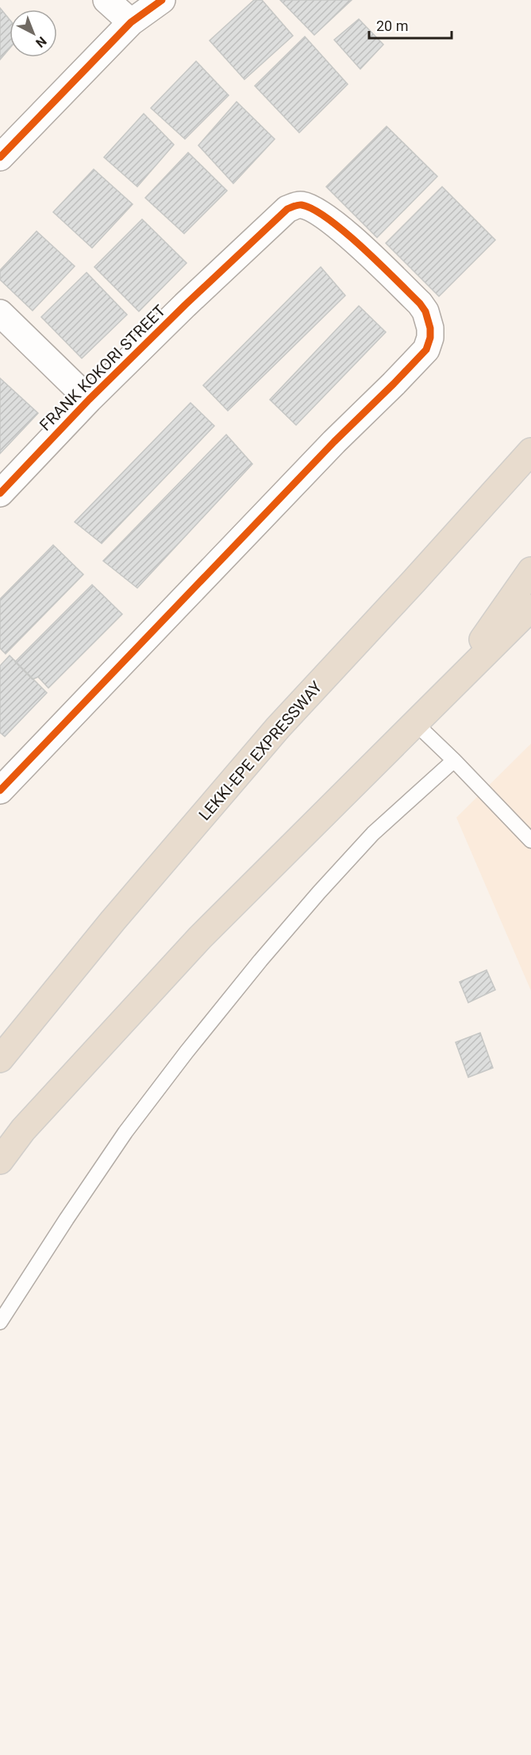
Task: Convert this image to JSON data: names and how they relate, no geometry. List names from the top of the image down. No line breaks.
{"streets":{"highway":["LEKKI-EPE EXPRESSWAY"],"street":["FRANK KOKORI STREET"]},"scale_bar":"20 m","north":"bottom right"}
